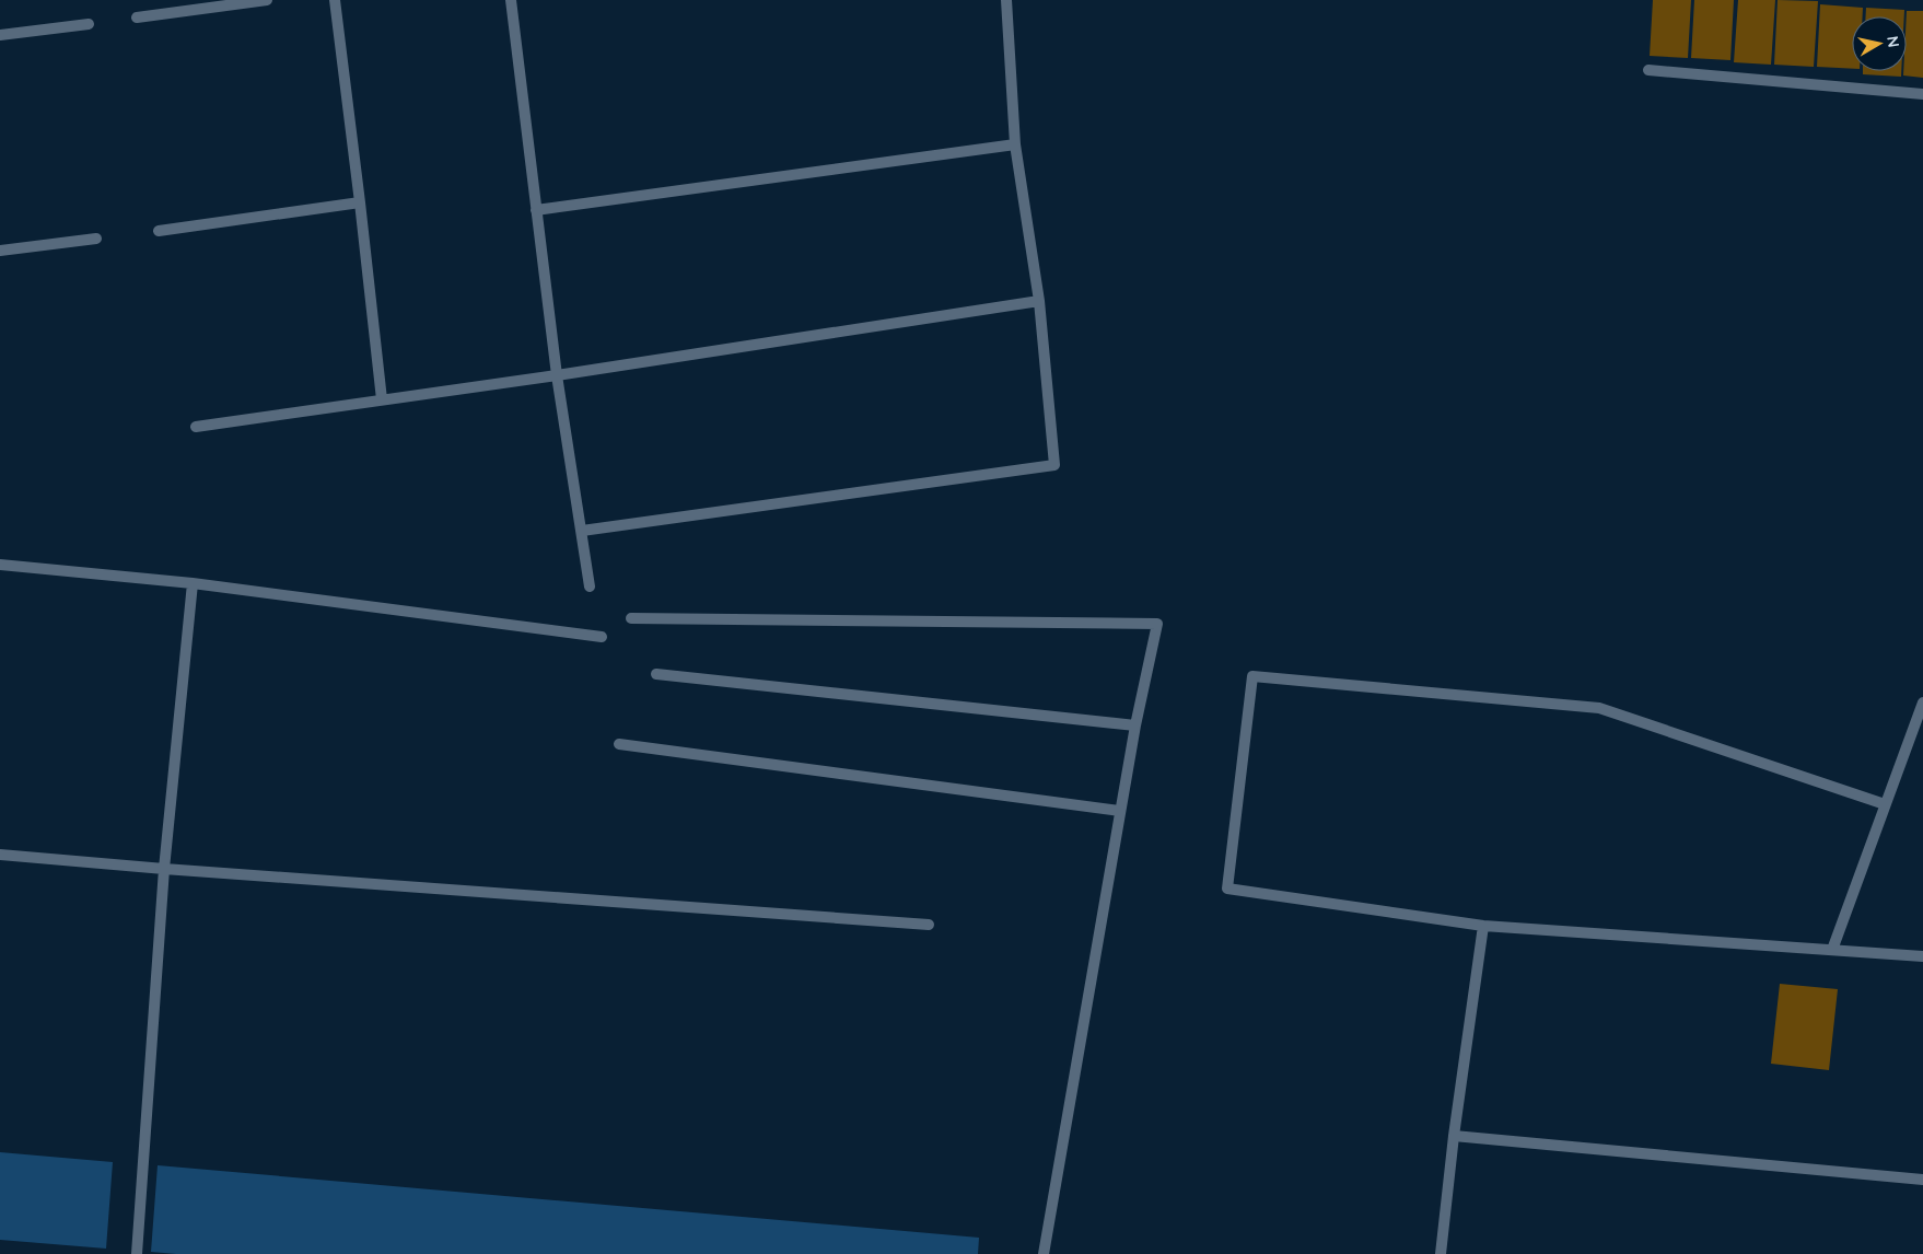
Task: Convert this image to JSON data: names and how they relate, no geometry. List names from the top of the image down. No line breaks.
{"north":"right"}
